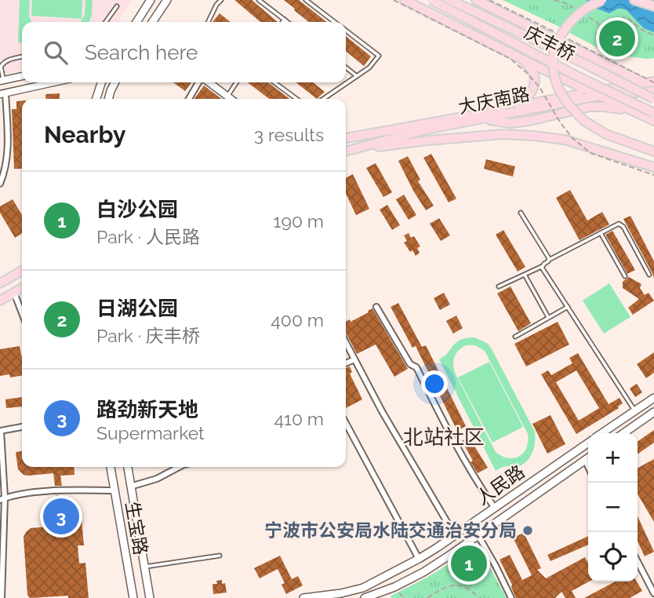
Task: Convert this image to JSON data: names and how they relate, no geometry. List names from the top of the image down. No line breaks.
{"streets":{"main road":["庆丰桥","大庆南路","人民路","生宝路"]},"districts":["北站社区"],"places":["宁波市公安局水陆交通治安分局"],"page":{"pins":["2","3","1"],"search":"Search here","heading":["Nearby","3 results"],"list":[{"mark":"1","name":"白沙公园","note":"Park · 人民路","value":"190 m"},{"mark":"2","name":"日湖公园","note":"Park · 庆丰桥","value":"400 m"},{"mark":"3","name":"路劲新天地","note":"Supermarket","value":"410 m"}],"map_buttons":["+","−"]}}
